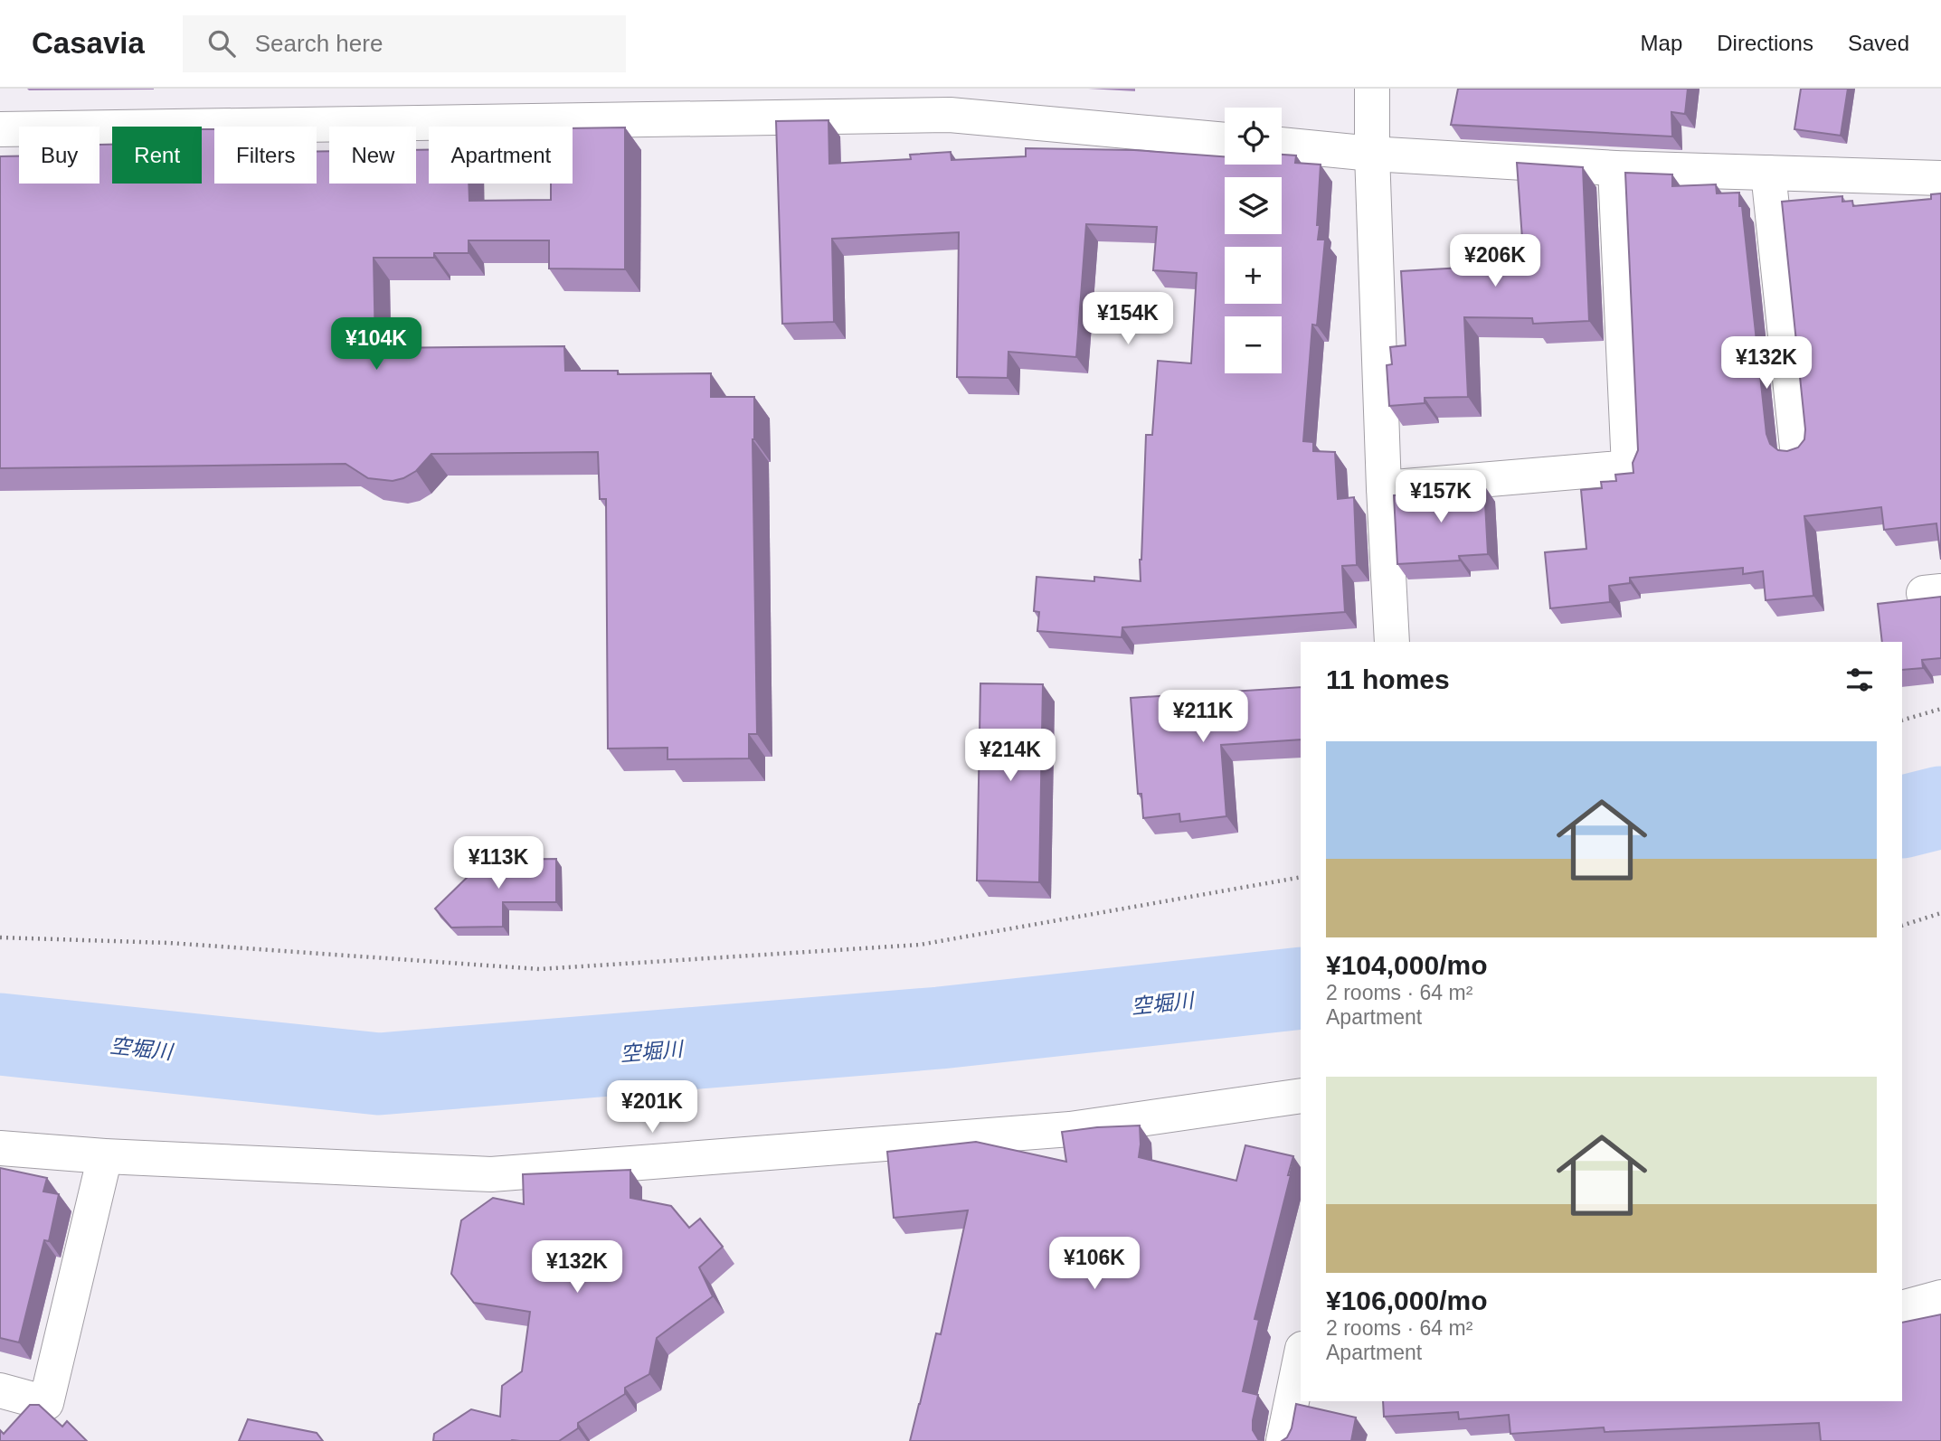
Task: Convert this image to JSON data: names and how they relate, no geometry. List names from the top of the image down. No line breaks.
{"water":["空堀川"],"page":{"header":"Casavia","search":"Search here","nav":["Map","Directions","Saved"],"map_buttons":["+","−"],"chip":["Buy","Rent","Filters","New","Apartment"],"price":["¥206K","¥154K","¥104K","¥132K","¥157K","¥211K","¥214K","¥113K","¥201K","¥106K","¥132K"],"heading":"11 homes","list":[{"name":"¥104,000/mo","note":"2 rooms · 64 m² · Apartment"},{"name":"¥106,000/mo","note":"2 rooms · 64 m² · Apartment"}]}}
